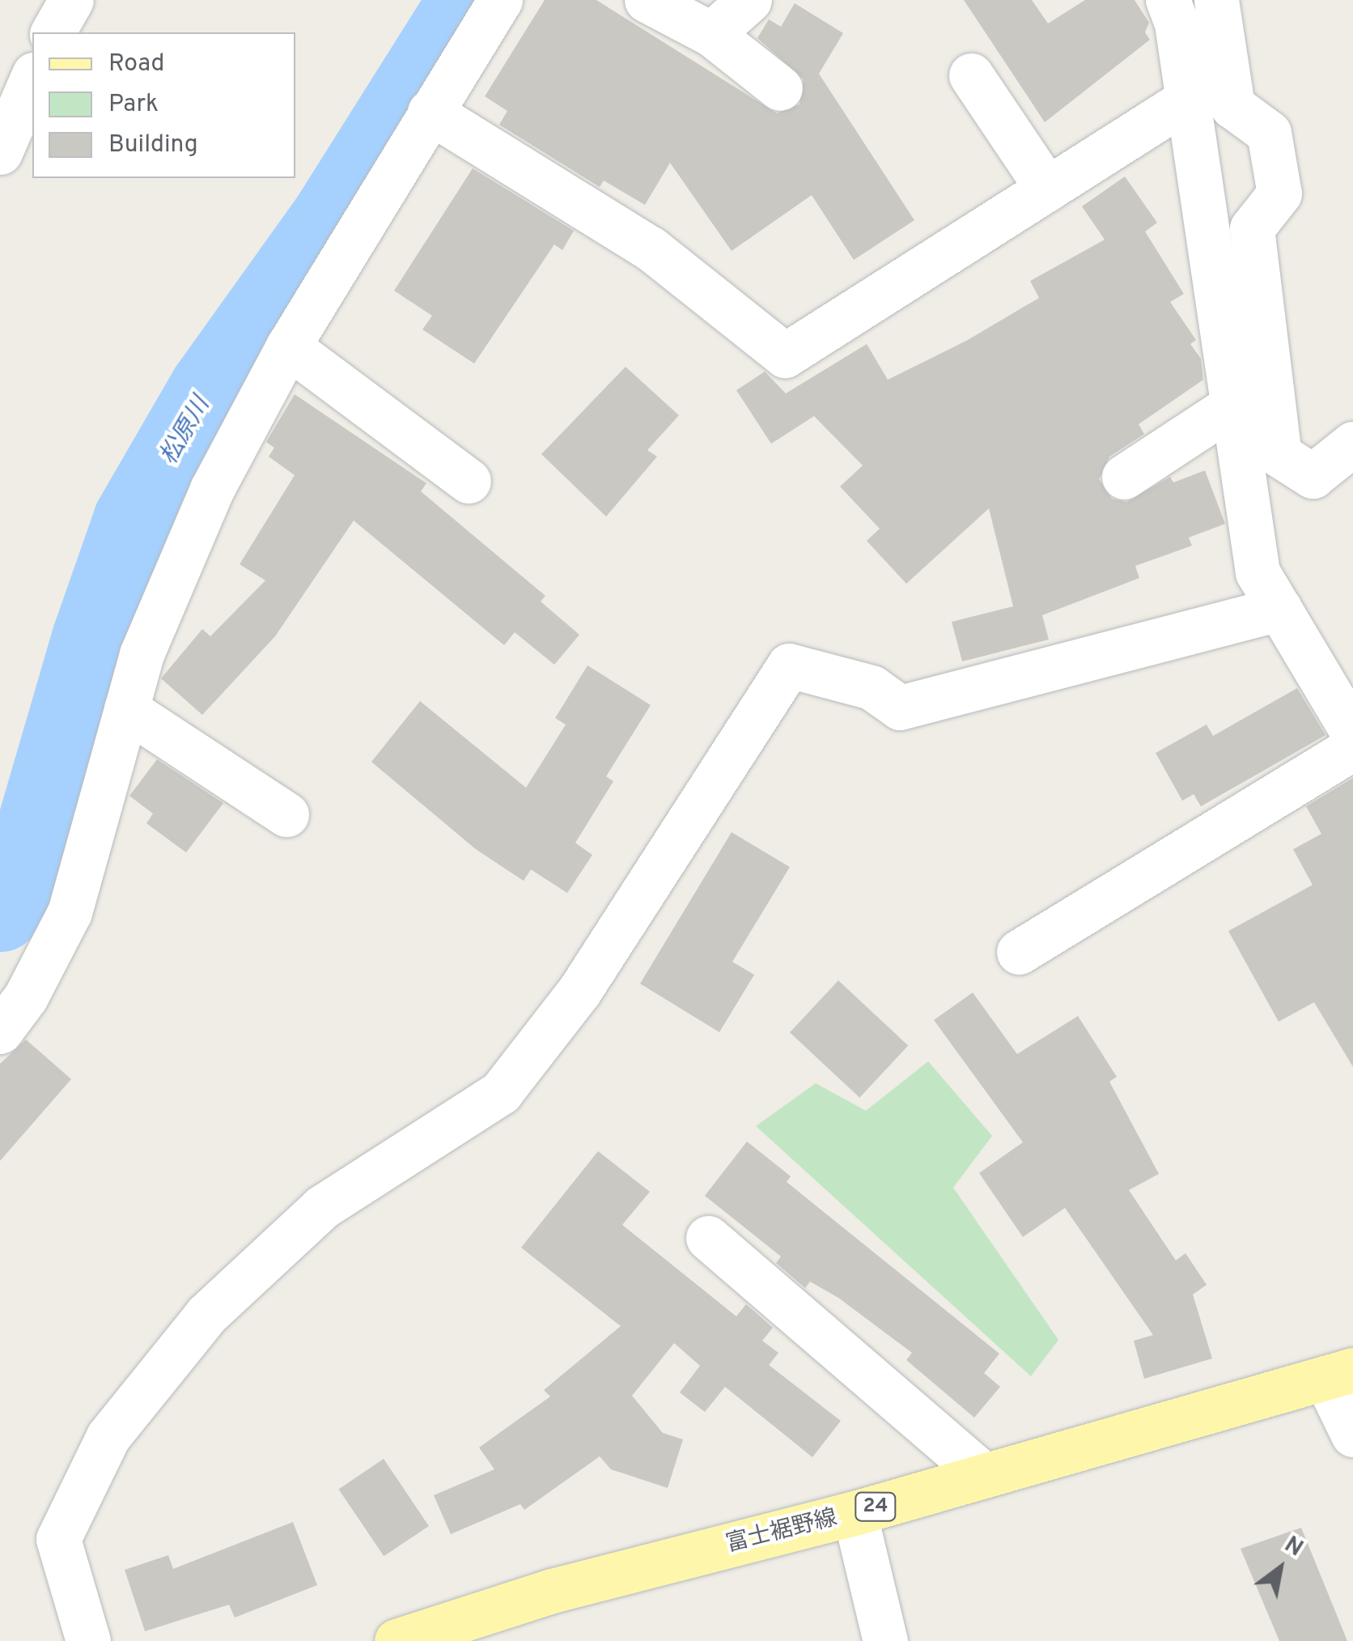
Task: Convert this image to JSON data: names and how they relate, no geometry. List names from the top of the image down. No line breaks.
{"streets":{"main road":["24","富士裾野線"]},"water":["松原川"],"legend":["Road","Park","Building"],"north":"top right"}
